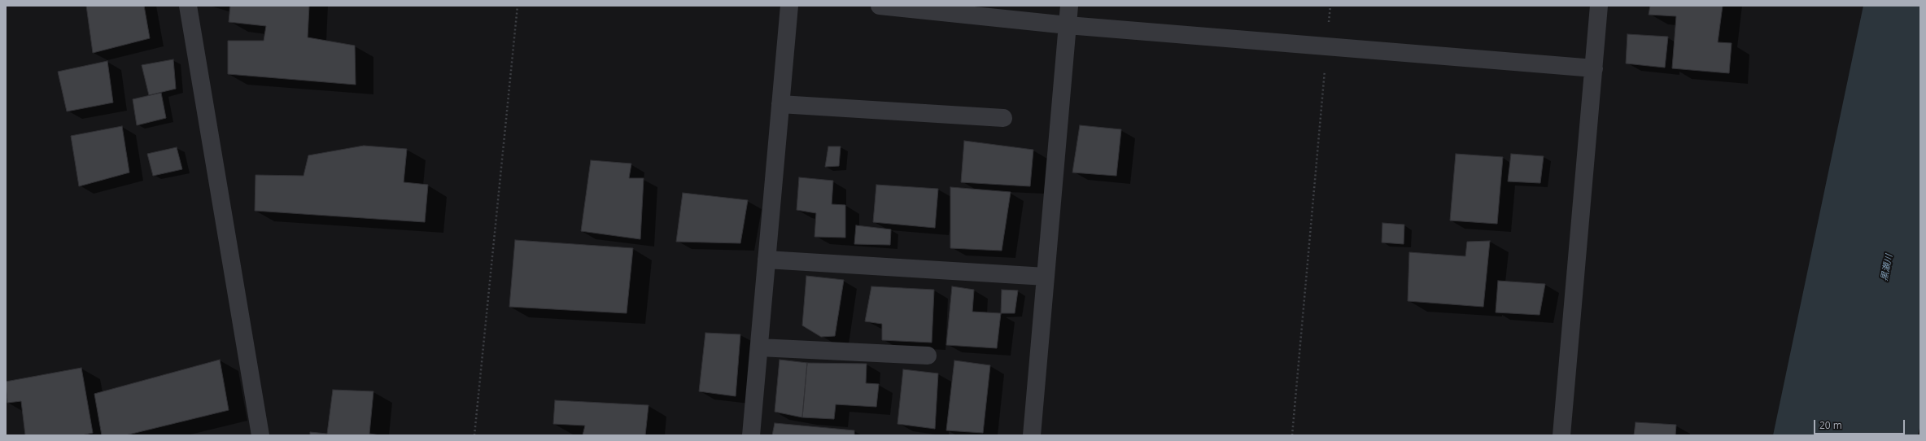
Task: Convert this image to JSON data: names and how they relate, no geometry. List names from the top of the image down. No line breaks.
{"water":["黒瀬川"],"scale_bar":"20 m"}
